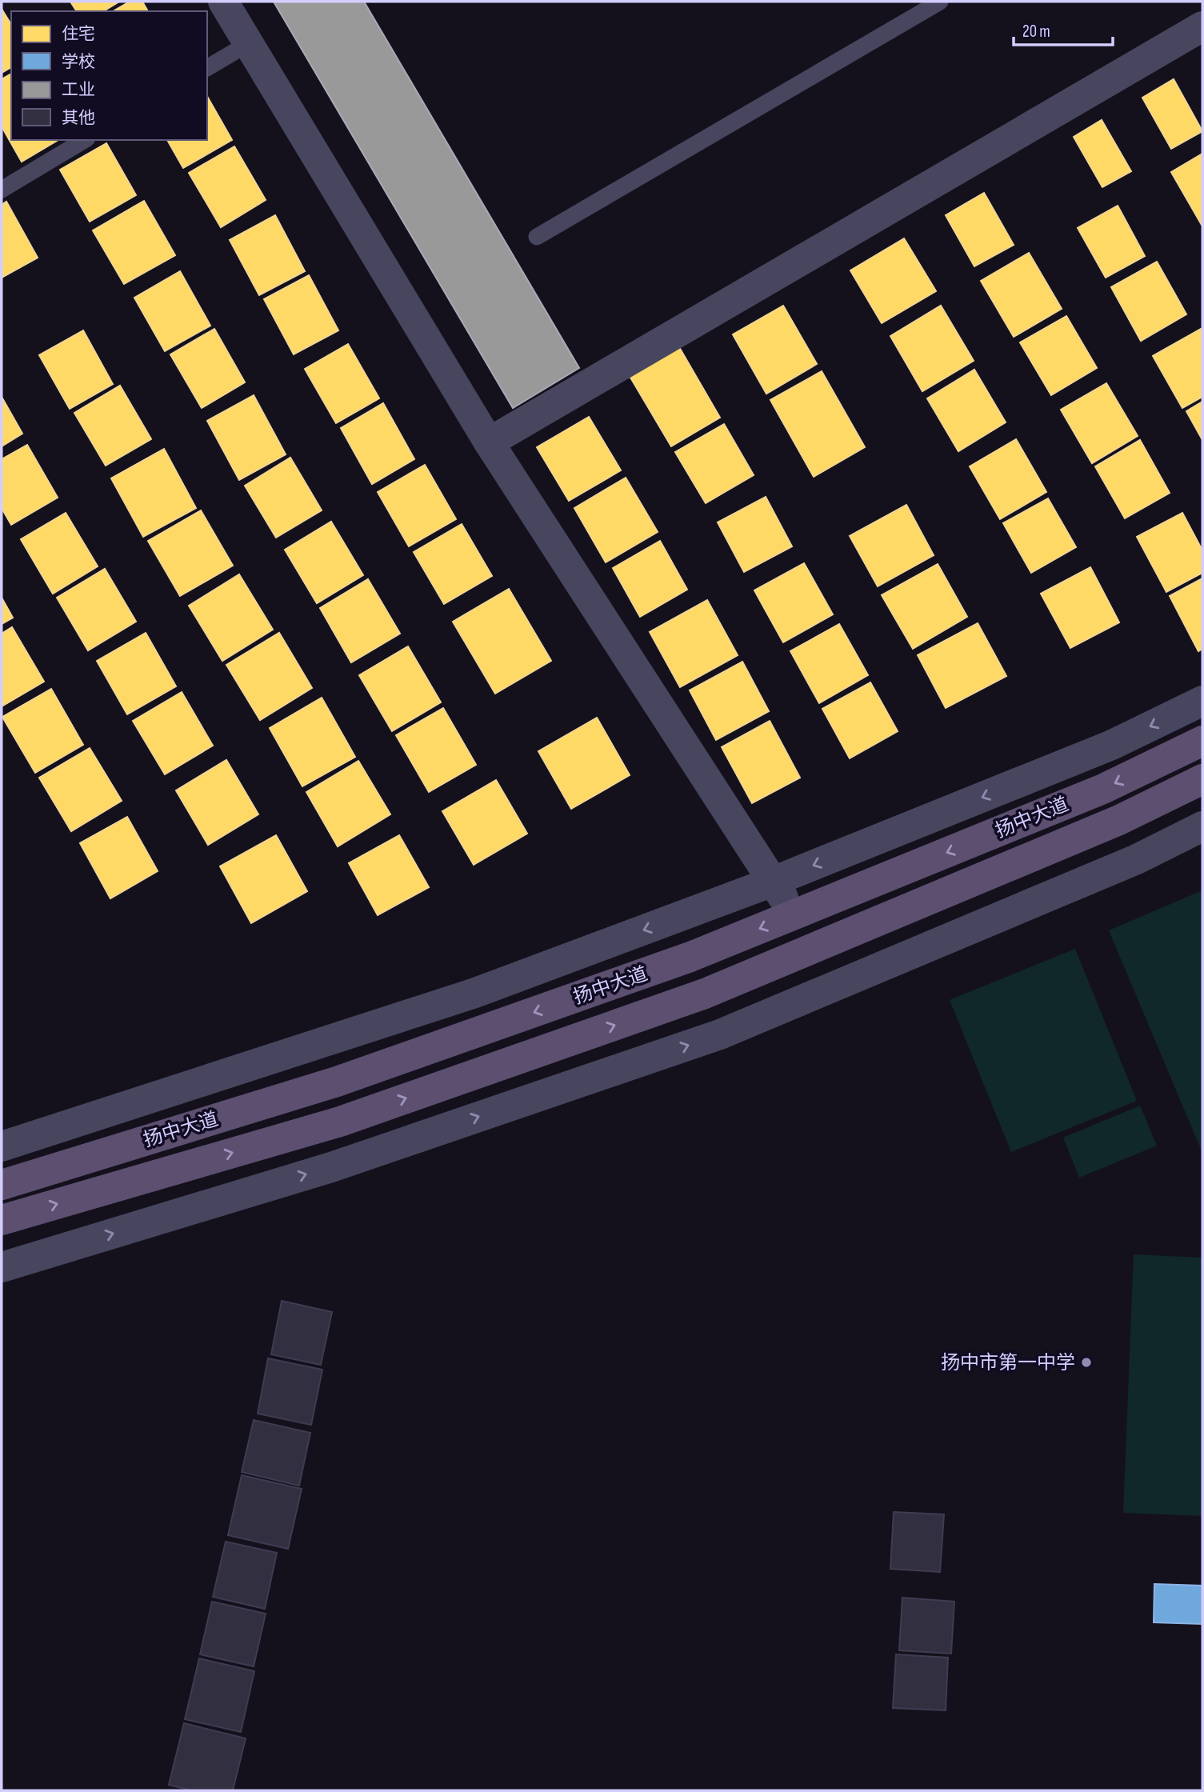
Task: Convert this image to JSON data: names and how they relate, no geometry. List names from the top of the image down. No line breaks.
{"streets":{"main road":["扬中大道"]},"places":["扬中市第一中学"],"legend":["住宅","学校","工业","其他"],"scale_bar":"20 m"}
